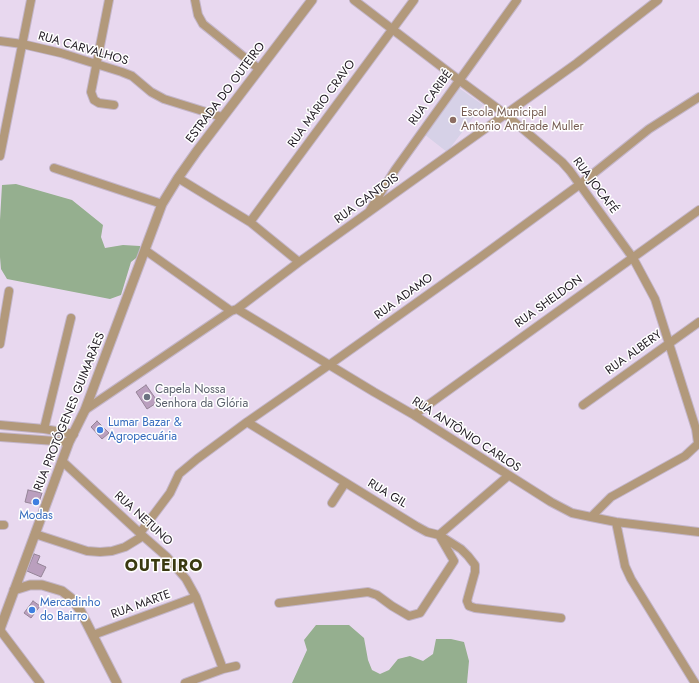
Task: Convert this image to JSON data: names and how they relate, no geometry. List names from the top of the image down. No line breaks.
{"streets":{"street":["RUA CARVALHOS","ESTRADA DO OUTEIRO","RUA CARIBÉ","RUA MÁRIO CRAVO","RUA JOCAFÉ","RUA GANTOIS","RUA ADAMO","RUA SHELDON","RUA ALBERY","RUA PROTÓGENES GUIMARÃES","RUA ANTÔNIO CARLOS","RUA GIL","RUA NETUNO","RUA MARTE"]},"crossings":[["RUA CARVALHOS","ESTRADA DO OUTEIRO"],["ESTRADA DO OUTEIRO","RUA PROTÓGENES GUIMARÃES"],["RUA CARIBÉ","RUA JOCAFÉ"],["RUA CARIBÉ","RUA GANTOIS"],["RUA MÁRIO CRAVO","RUA JOCAFÉ"],["RUA JOCAFÉ","RUA GANTOIS"],["RUA JOCAFÉ","RUA ADAMO"],["RUA JOCAFÉ","RUA SHELDON"],["RUA JOCAFÉ","RUA ALBERY"],["RUA GANTOIS","RUA PROTÓGENES GUIMARÃES"],["RUA GANTOIS","RUA ANTÔNIO CARLOS"],["RUA ADAMO","RUA ANTÔNIO CARLOS"],["RUA ADAMO","RUA GIL"],["RUA ADAMO","RUA NETUNO"],["RUA SHELDON","RUA ANTÔNIO CARLOS"],["RUA PROTÓGENES GUIMARÃES","RUA ANTÔNIO CARLOS"],["RUA PROTÓGENES GUIMARÃES","RUA NETUNO"],["RUA NETUNO","RUA MARTE"]],"districts":["OUTEIRO"],"places":["Escola Municipal Antonio Andrade Muller","Capela Nossa Senhora da Glória","Lumar Bazar & Agropecuária","Modas","Mercadinho do Bairro"]}
